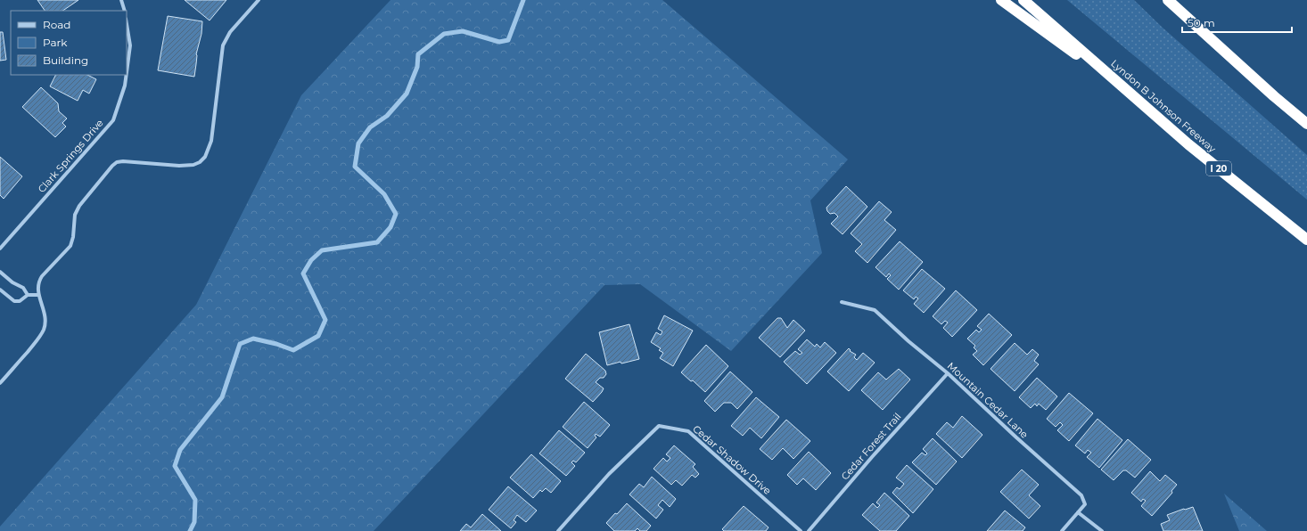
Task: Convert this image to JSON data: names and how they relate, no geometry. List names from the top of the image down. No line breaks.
{"streets":{"highway":["Lyndon B Johnson Freeway","I 20"],"street":["Clark Springs Drive","Mountain Cedar Lane","Cedar Forest Trail","Cedar Shadow Drive"]},"crossings":[["Mountain Cedar Lane","Cedar Forest Trail"]],"legend":["Road","Park","Building"],"scale_bar":"50 m"}
